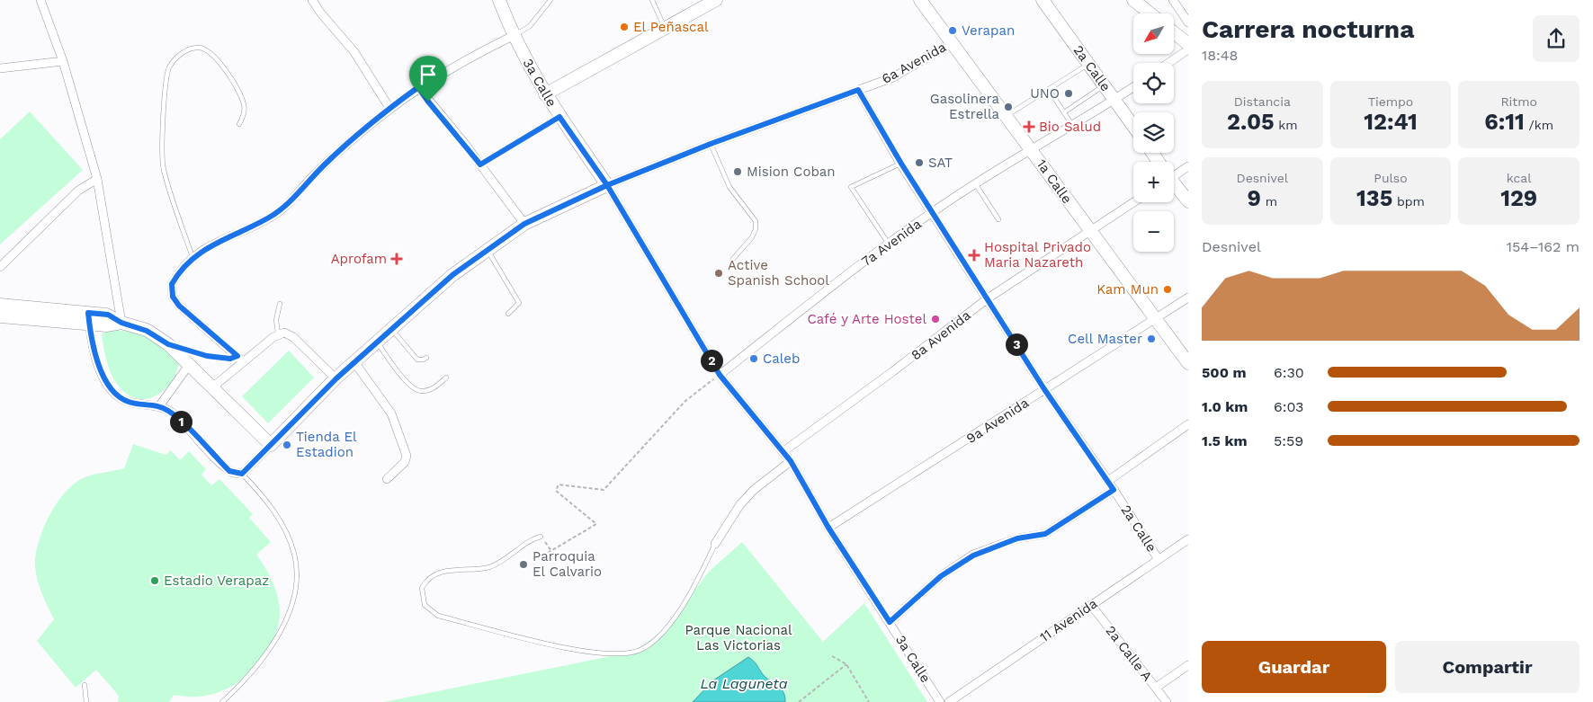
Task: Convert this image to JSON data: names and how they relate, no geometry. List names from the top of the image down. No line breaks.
{"streets":{"street":["6a Avenida","2a Calle","3a Calle","1a Calle","7a Avenida","8a Avenida","9a Avenida","11 Avenida","2a Calle A"]},"crossings":[["6a Avenida","2a Calle"],["6a Avenida","3a Calle"],["6a Avenida","1a Calle"],["2a Calle","7a Avenida"],["2a Calle","8a Avenida"],["2a Calle","9a Avenida"],["2a Calle","11 Avenida"],["3a Calle","7a Avenida"],["3a Calle","8a Avenida"],["3a Calle","9a Avenida"],["1a Calle","7a Avenida"],["1a Calle","8a Avenida"],["1a Calle","9a Avenida"],["11 Avenida","2a Calle A"]],"water":["La Laguneta"],"parks":["Parque Nacional Las Victorias"],"places":{"other":["El Peñascal","Verapan","UNO","Gasolinera Estrella","SAT","Mision Coban","Active Spanish School","Kam Mun","Café y Arte Hostel","Cell Master","Caleb","Tienda El Estadion","Parroquia El Calvario","Estadio Verapaz"],"health":["Bio Salud","Hospital Privado Maria Nazareth","Aprofam"]},"north":"bottom left","page":{"heading":["Carrera nocturna","18:48"],"map_buttons":["+","−"],"stats":[["Distancia","2.05 km"],["Tiempo","12:41"],["Ritmo","6:11 /km"],["Desnivel","9 m"],["Pulso","135 bpm"],["kcal","129"]],"chart":["Desnivel","154–162 m"],"pins":["3","2","1"],"list":[{"name":"500 m","note":"6:30"},{"name":"1.0 km","note":"6:03"},{"name":"1.5 km","note":"5:59"}],"buttons":["Guardar","Compartir"]}}
